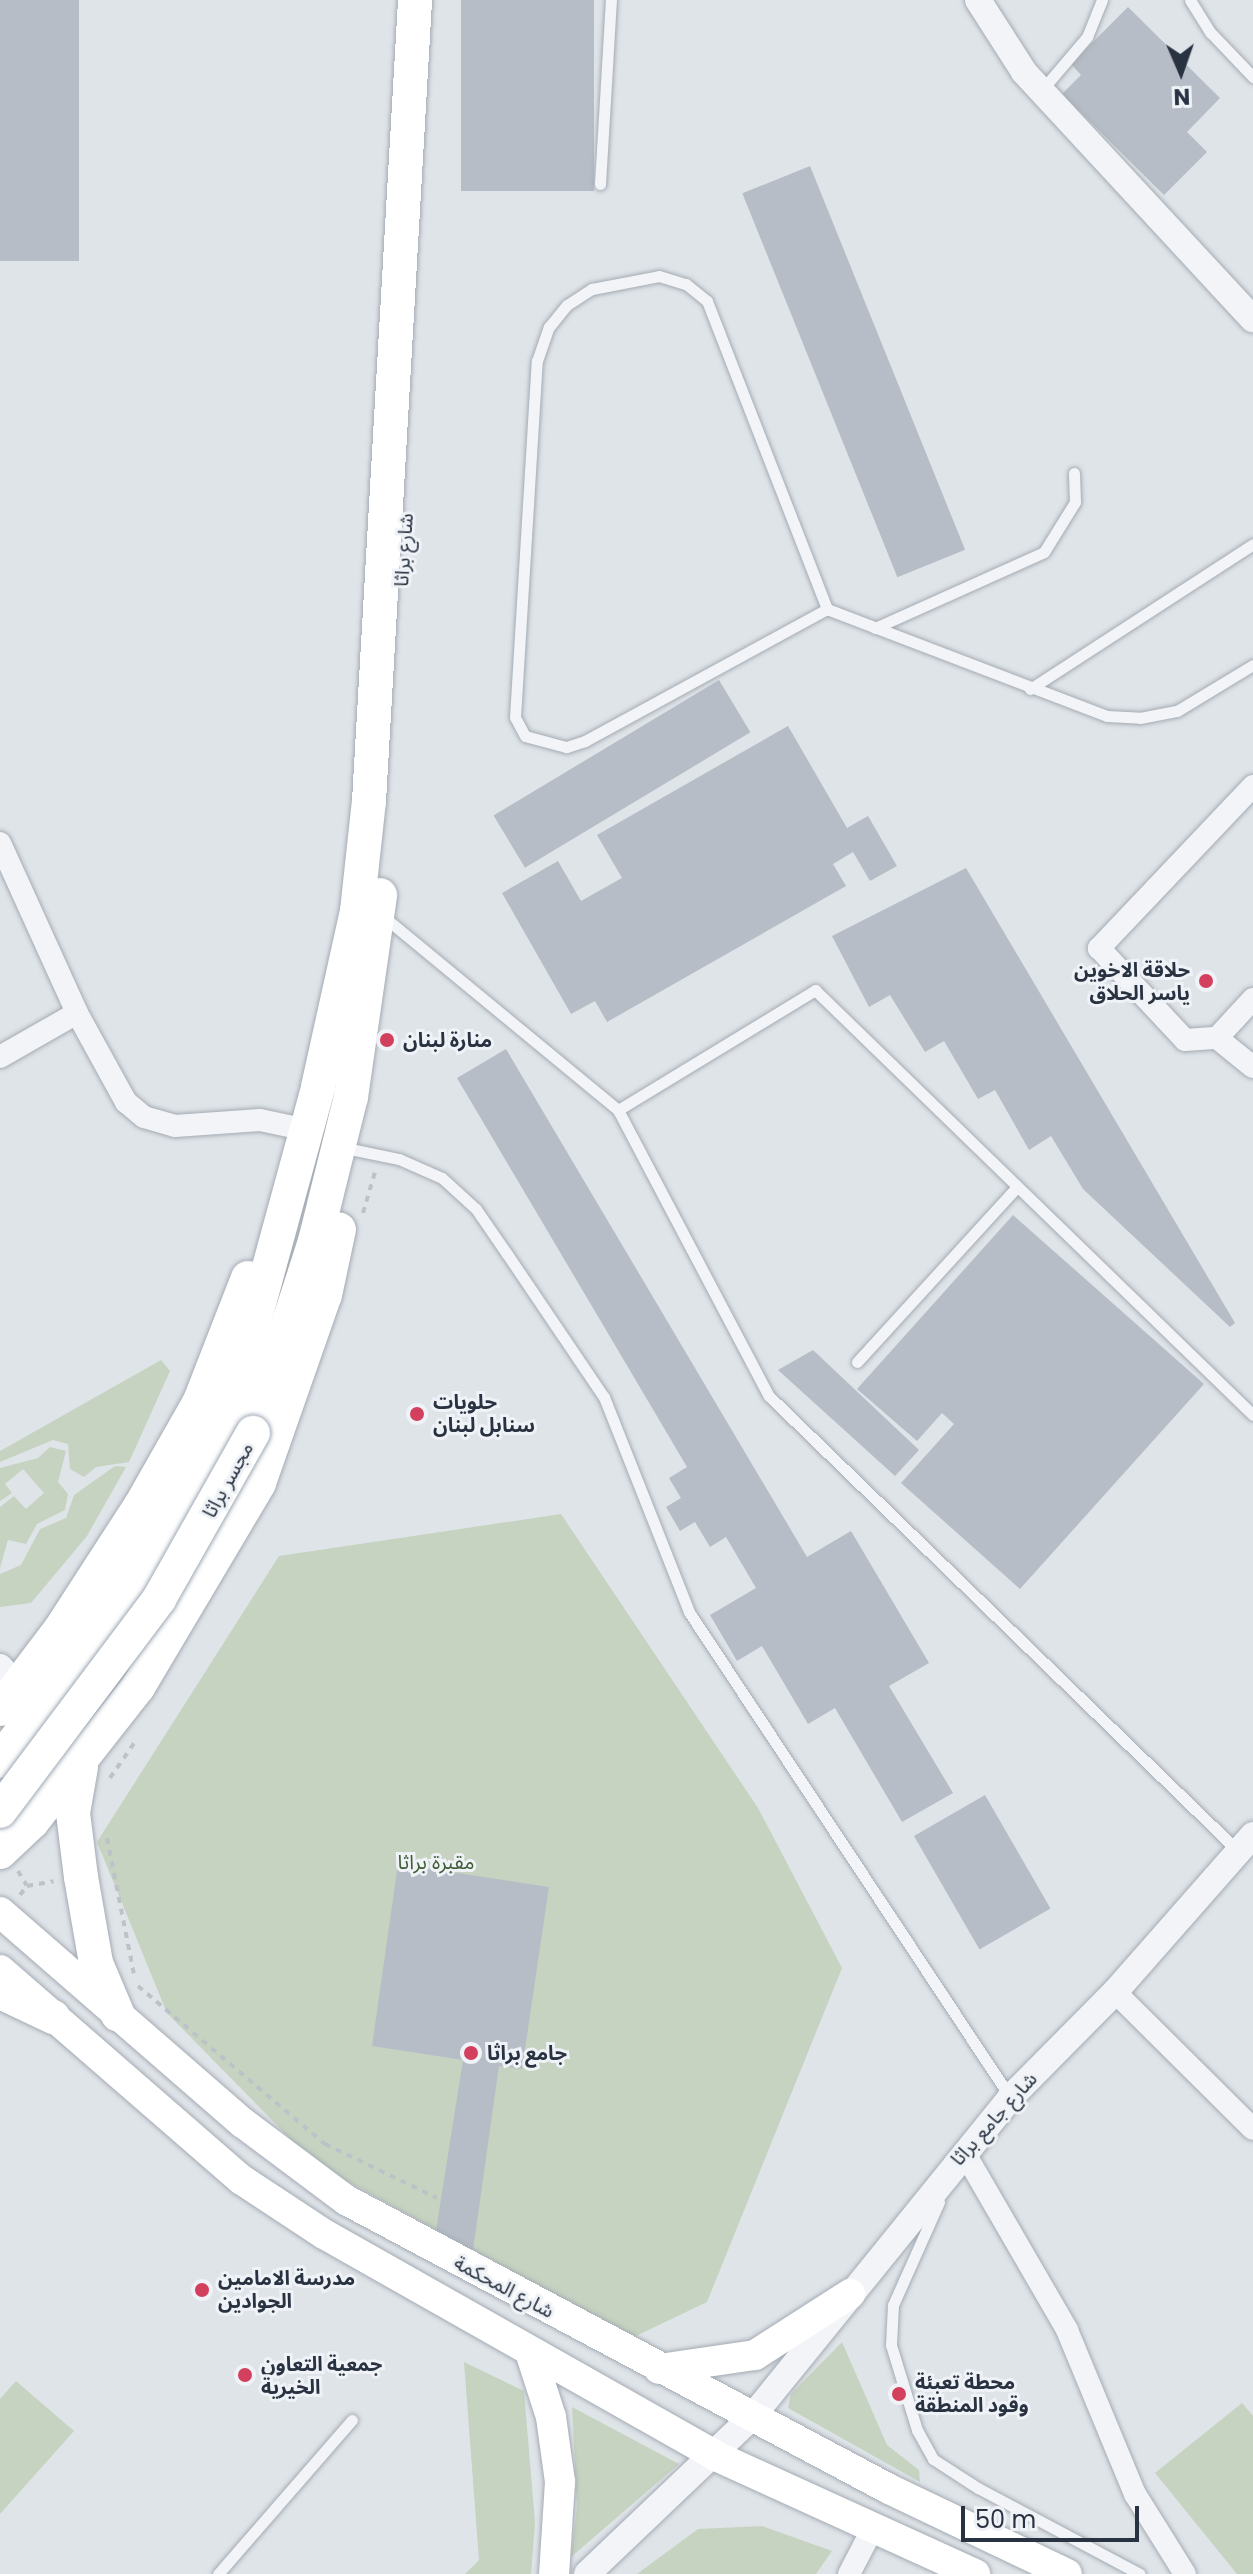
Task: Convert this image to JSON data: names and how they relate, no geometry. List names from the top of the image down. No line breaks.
{"streets":{"main road":["شارع براثا","مجسر براثا","شارع المحكمة"],"street":["شارع جامع براثا"]},"crossings":[["شارع براثا","مجسر براثا"],["شارع جامع براثا","شارع المحكمة"]],"parks":["مقبرة براثا"],"places":["حلاقة الاخوين ياسر الحلاق","منارة لبنان","حلويات سنابل لبنان","جامع براثا","مدرسة الامامين الجوادين","جمعية التعاون الخيرية","محطة تعبئة وقود المنطقة"],"scale_bar":"50 m","north":"bottom"}
